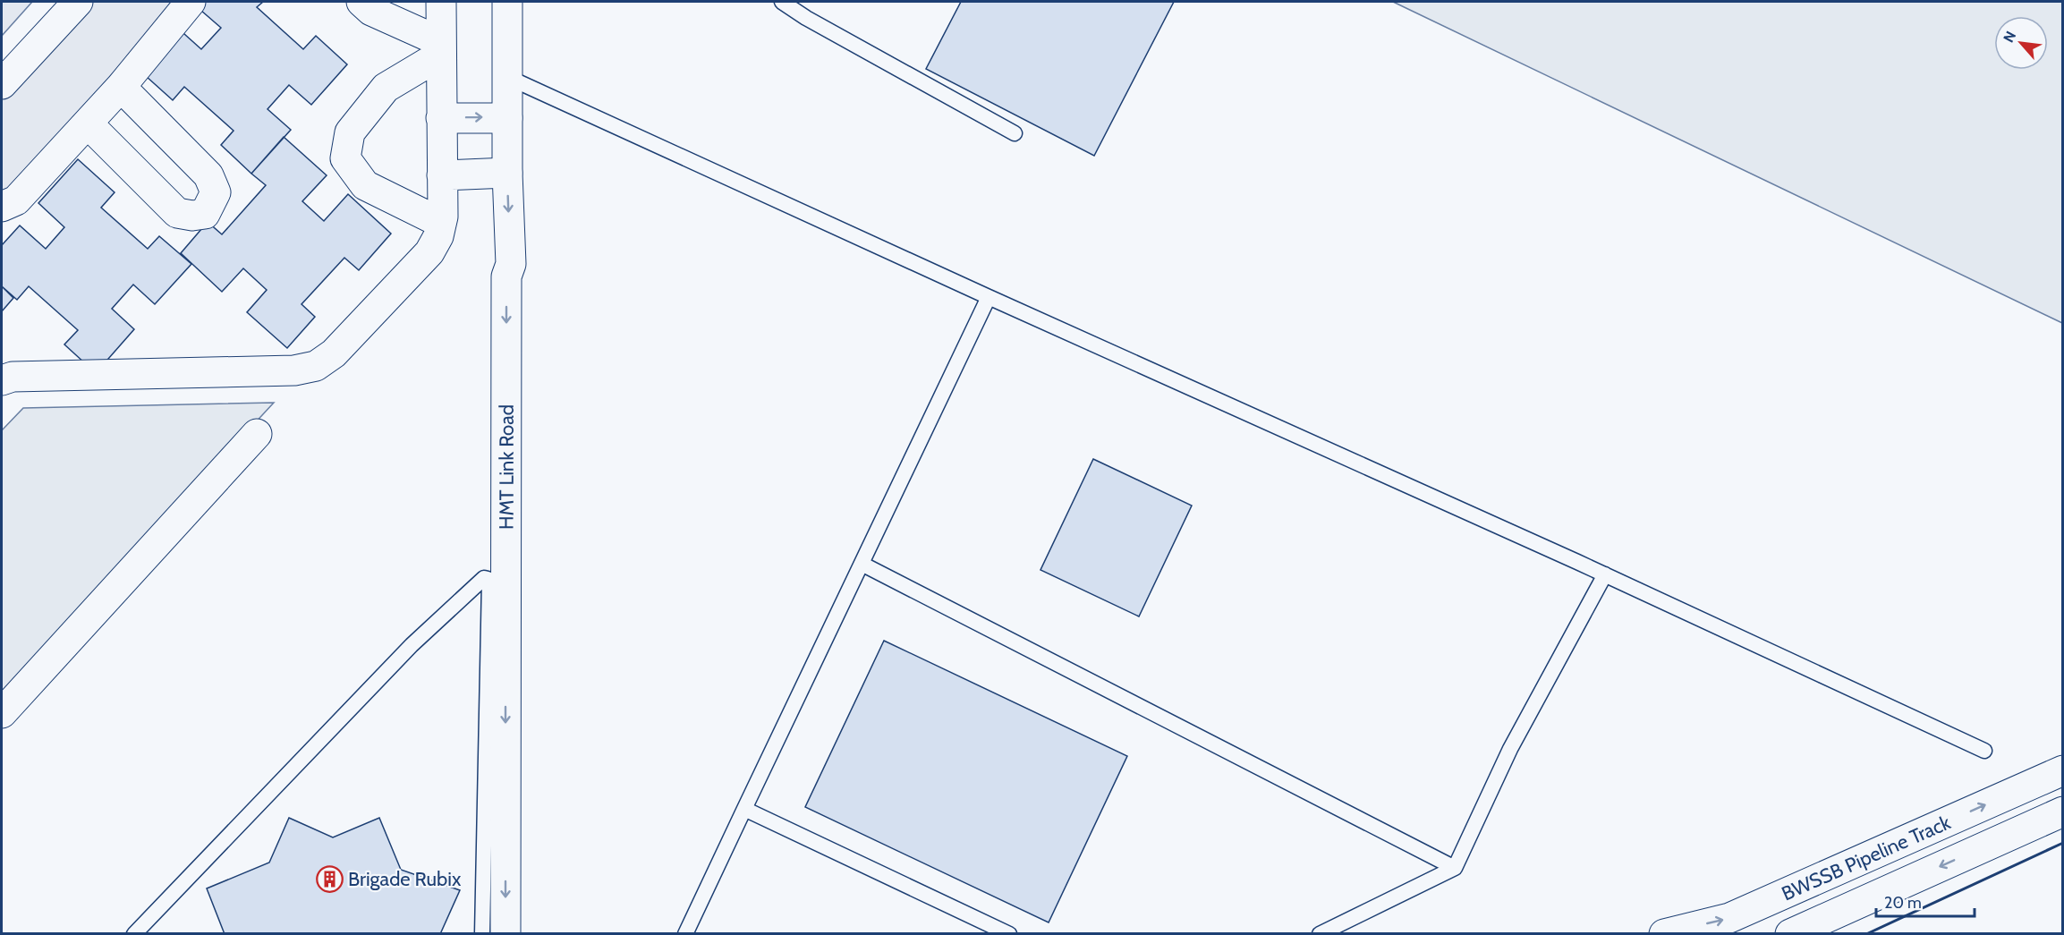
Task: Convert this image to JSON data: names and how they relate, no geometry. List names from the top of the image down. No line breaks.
{"streets":{"street":["HMT Link Road","BWSSB Pipeline Track"]},"one_way":["HMT Link Road"],"places":{"building":["Brigade Rubix"]},"scale_bar":"20 m","north":"top left"}
